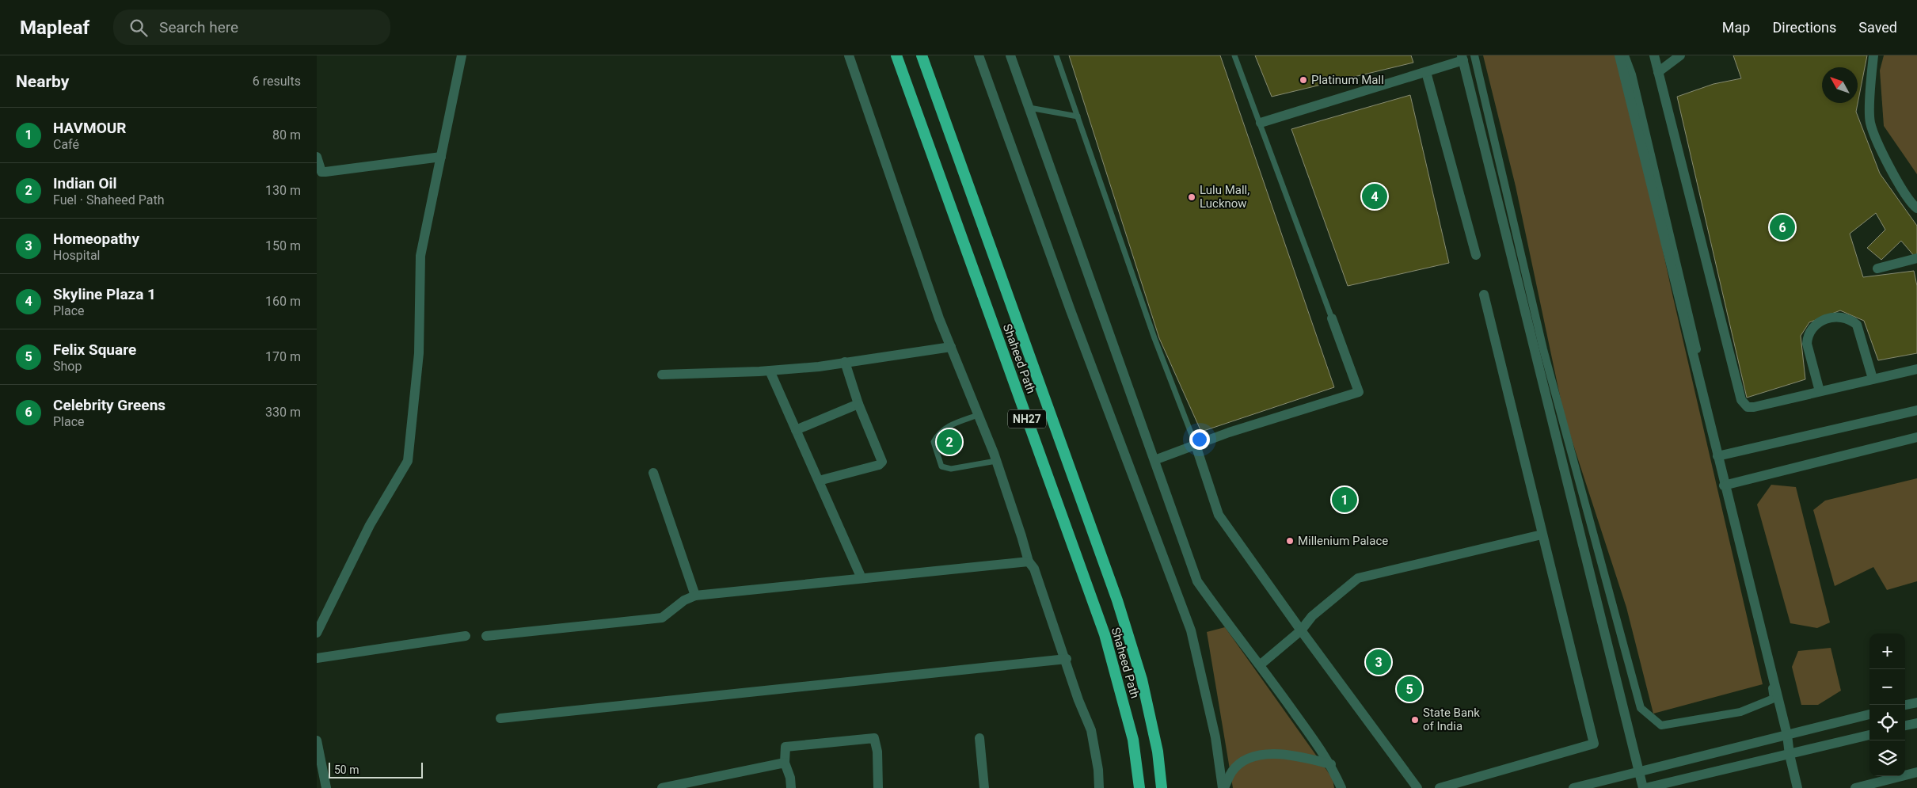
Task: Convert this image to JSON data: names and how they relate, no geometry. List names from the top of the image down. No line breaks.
{"streets":{"highway":["Shaheed Path","NH27"]},"places":["Platinum Mall","Lulu Mall, Lucknow","Millenium Palace","State Bank of India"],"scale_bar":"50 m","north":"top left","page":{"header":"Mapleaf","search":"Search here","nav":["Map","Directions","Saved"],"heading":["Nearby","6 results"],"list":[{"mark":"1","name":"HAVMOUR","note":"Café","value":"80 m"},{"mark":"2","name":"Indian Oil","note":"Fuel · Shaheed Path","value":"130 m"},{"mark":"3","name":"Homeopathy","note":"Hospital","value":"150 m"},{"mark":"4","name":"Skyline Plaza 1","note":"Place","value":"160 m"},{"mark":"5","name":"Felix Square","note":"Shop","value":"170 m"},{"mark":"6","name":"Celebrity Greens","note":"Place","value":"330 m"}],"pins":["4","6","2","1","3","5"],"map_buttons":["+","−"],"scale":"50 m"}}
